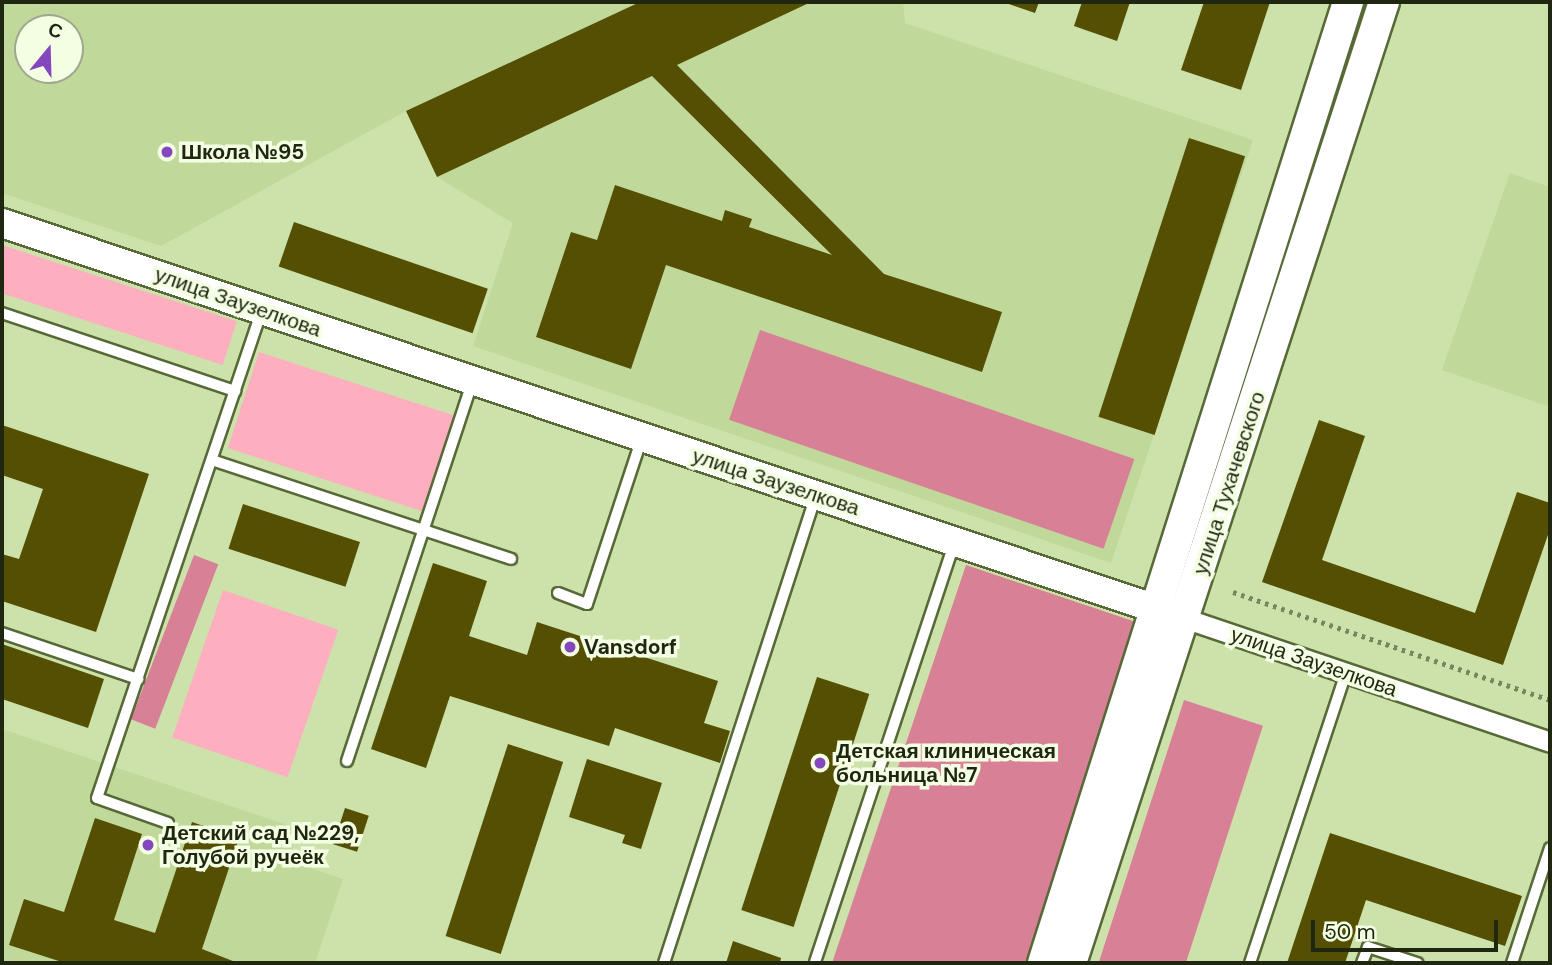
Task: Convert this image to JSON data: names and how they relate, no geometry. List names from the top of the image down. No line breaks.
{"streets":{"main road":["улица Тухачевского"],"street":["улица Заузелкова"]},"crossings":[["улица Заузелкова","улица Тухачевского"]],"places":["Школа №95","Vansdorf","Детская клиническая больница №7","Детский сад №229, Голубой ручеёк"],"scale_bar":"50 m","north":"top"}
